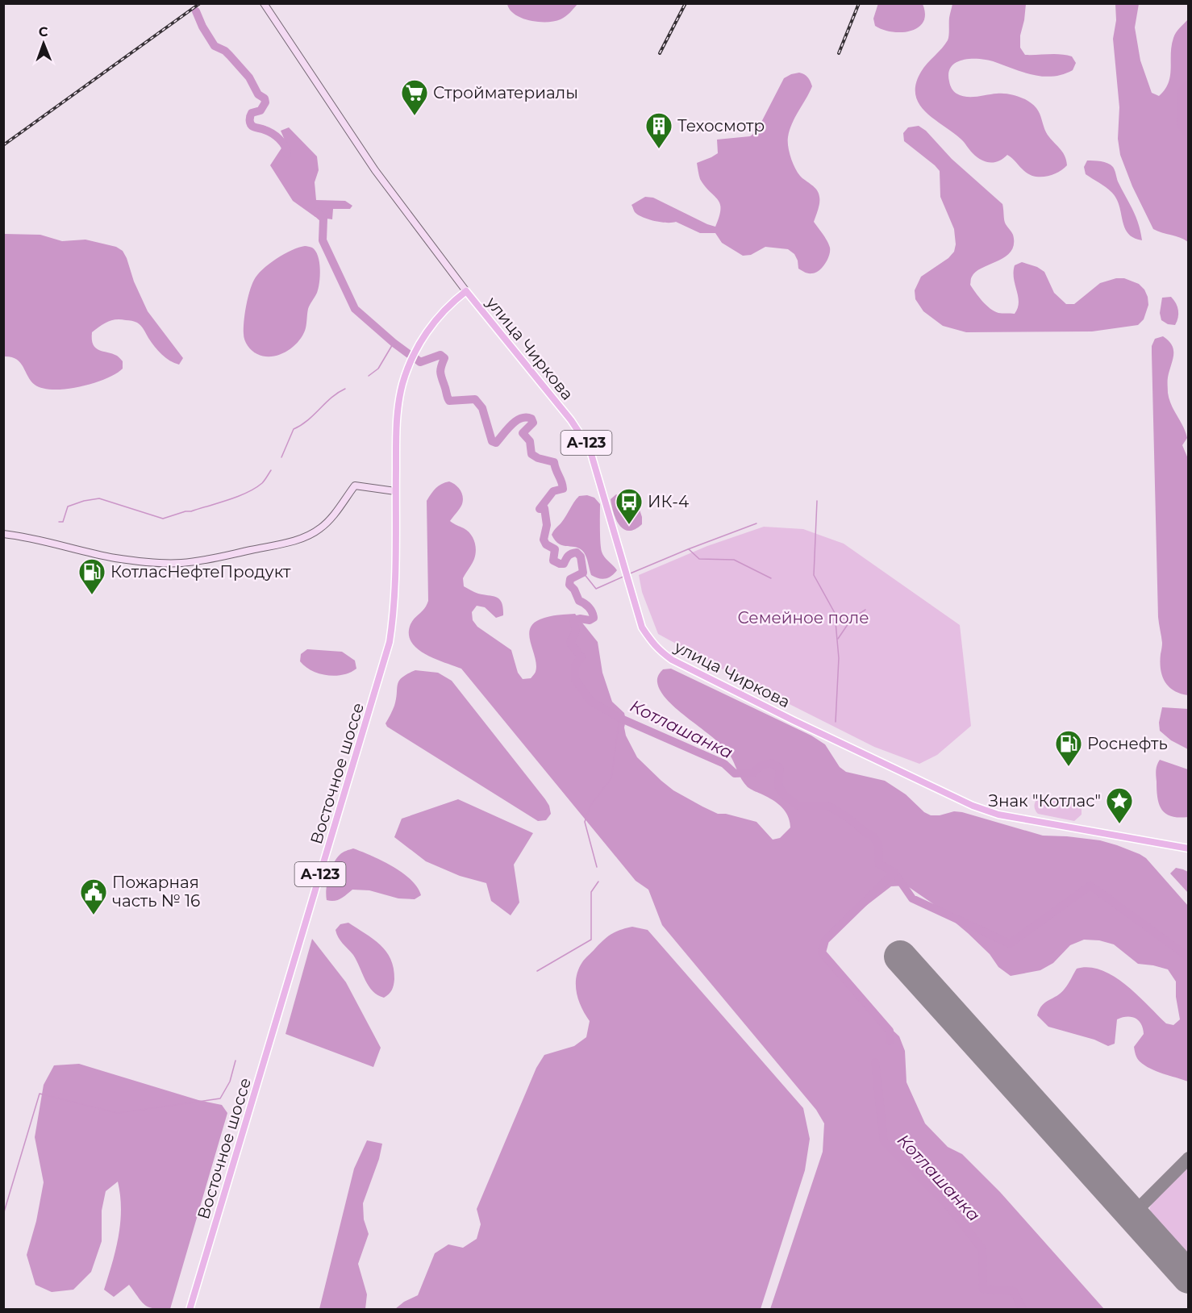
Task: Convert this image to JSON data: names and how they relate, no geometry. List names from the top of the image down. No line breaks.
{"streets":{"main road":["улица Чиркова","А-123","Восточное шоссе"]},"crossings":[["улица Чиркова","Восточное шоссе"]],"water":["Котлашанка"],"parks":["Семейное поле"],"places":{"supermarket":["Стройматериалы"],"building":["Техосмотр"],"bus stop":["ИК-4"],"fuel station":["КотласНефтеПродукт","Роснефть"],"place":["Знак \"Котлас\""],"public building":["Пожарная часть № 16"]},"north":"top"}
